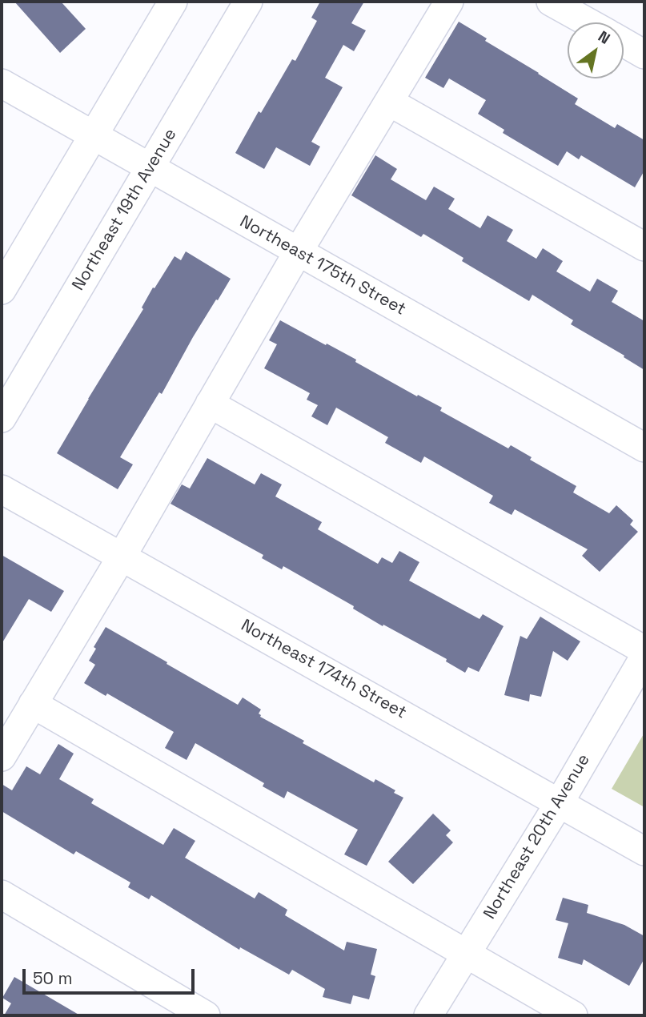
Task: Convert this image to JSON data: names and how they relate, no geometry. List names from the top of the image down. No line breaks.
{"streets":{"street":["Northeast 19th Avenue","Northeast 175th Street","Northeast 174th Street","Northeast 20th Avenue"]},"crossings":[["Northeast 19th Avenue","Northeast 175th Street"],["Northeast 174th Street","Northeast 20th Avenue"]],"scale_bar":"50 m","north":"top right"}
